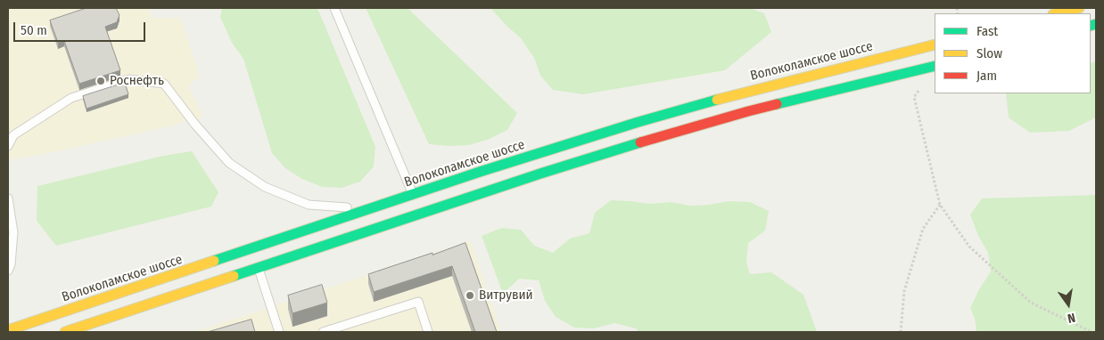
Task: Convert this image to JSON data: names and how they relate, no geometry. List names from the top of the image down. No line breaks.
{"streets":{"main road":["Волоколамское шоссе"]},"places":["Роснефть","Витрувий"],"legend":["Fast","Slow","Jam"],"scale_bar":"50 m","north":"bottom"}
